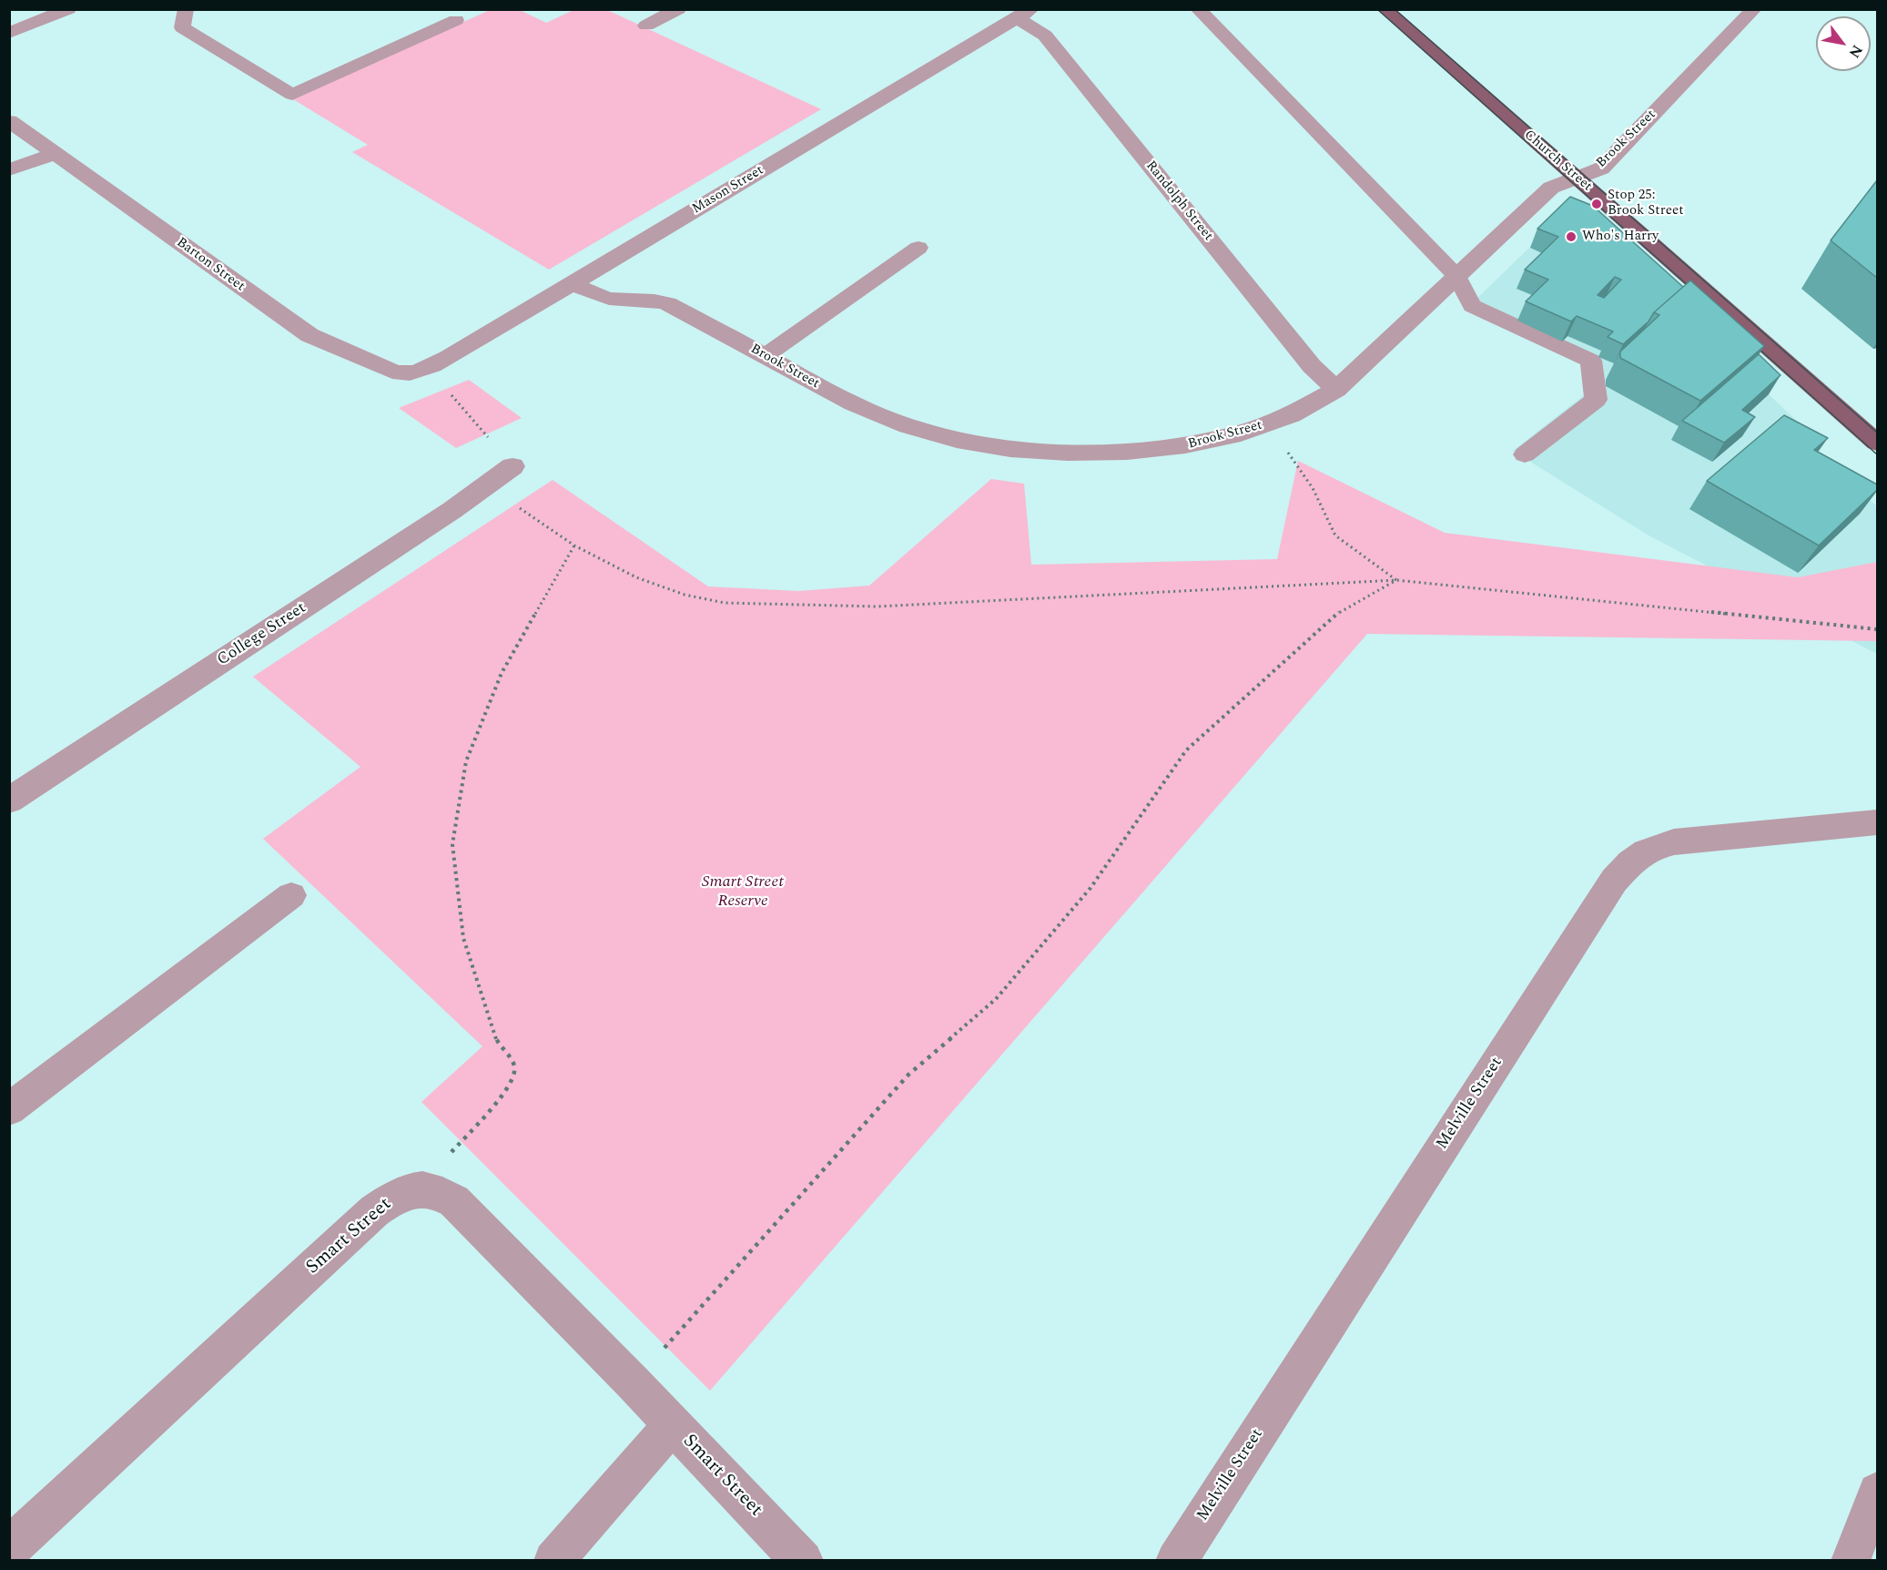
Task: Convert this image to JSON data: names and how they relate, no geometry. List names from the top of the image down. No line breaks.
{"streets":{"main road":["Church Street"],"street":["Brook Street","Mason Street","Randolph Street","Barton Street","College Street","Melville Street","Smart Street"]},"crossings":[["Brook Street","Church Street"],["Brook Street","Mason Street"],["Brook Street","Randolph Street"],["Mason Street","Randolph Street"],["Mason Street","Barton Street"]],"parks":["Smart Street Reserve"],"places":["Stop 25: Brook Street","Who's Harry"],"north":"bottom right"}
